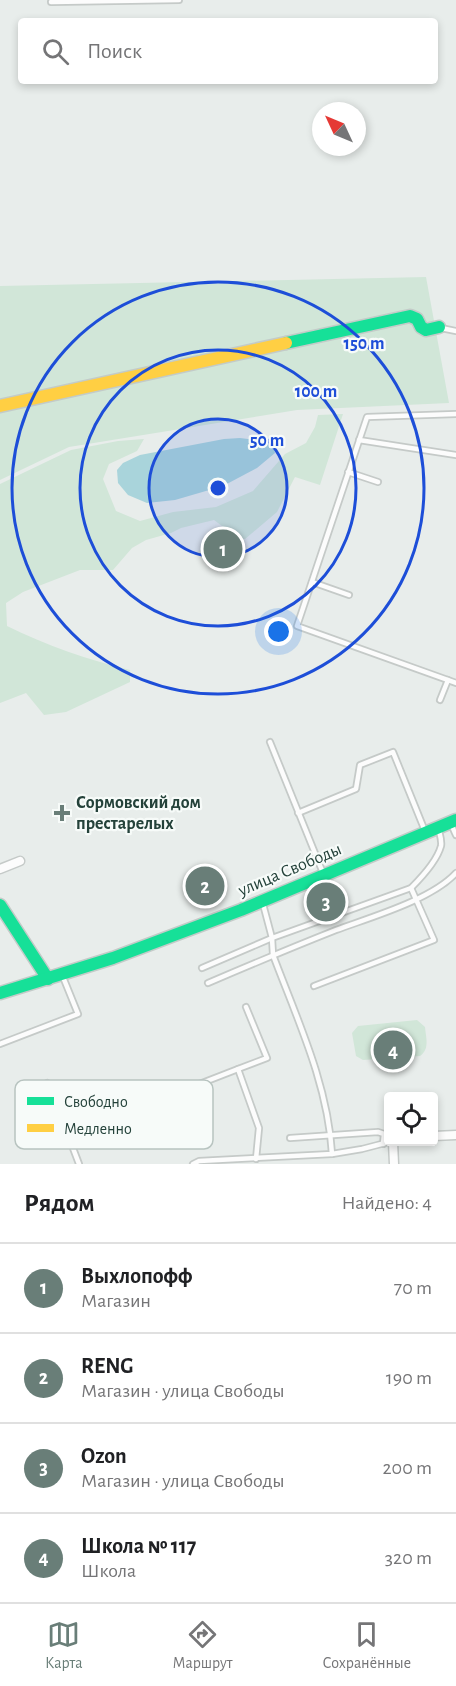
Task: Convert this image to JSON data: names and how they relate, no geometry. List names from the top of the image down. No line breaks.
{"streets":{"street":["улица Свободы"]},"places":{"health":["Сормовский дом престарелых"]},"legend":["Свободно","Медленно"],"north":"top left","page":{"search":"Поиск","pins":["1","2","3","4"],"heading":["Рядом","Найдено: 4"],"list":[{"mark":"1","name":"Выхлопофф","note":"Магазин","value":"70 m"},{"mark":"2","name":"RENG","note":"Магазин · улица Свободы","value":"190 m"},{"mark":"3","name":"Ozon","note":"Магазин · улица Свободы","value":"200 m"},{"mark":"4","name":"Школа № 117","note":"Школа","value":"320 m"}],"nav":["Карта","Маршрут","Сохранённые"]},"rings":["150 m","100 m","50 m"]}
